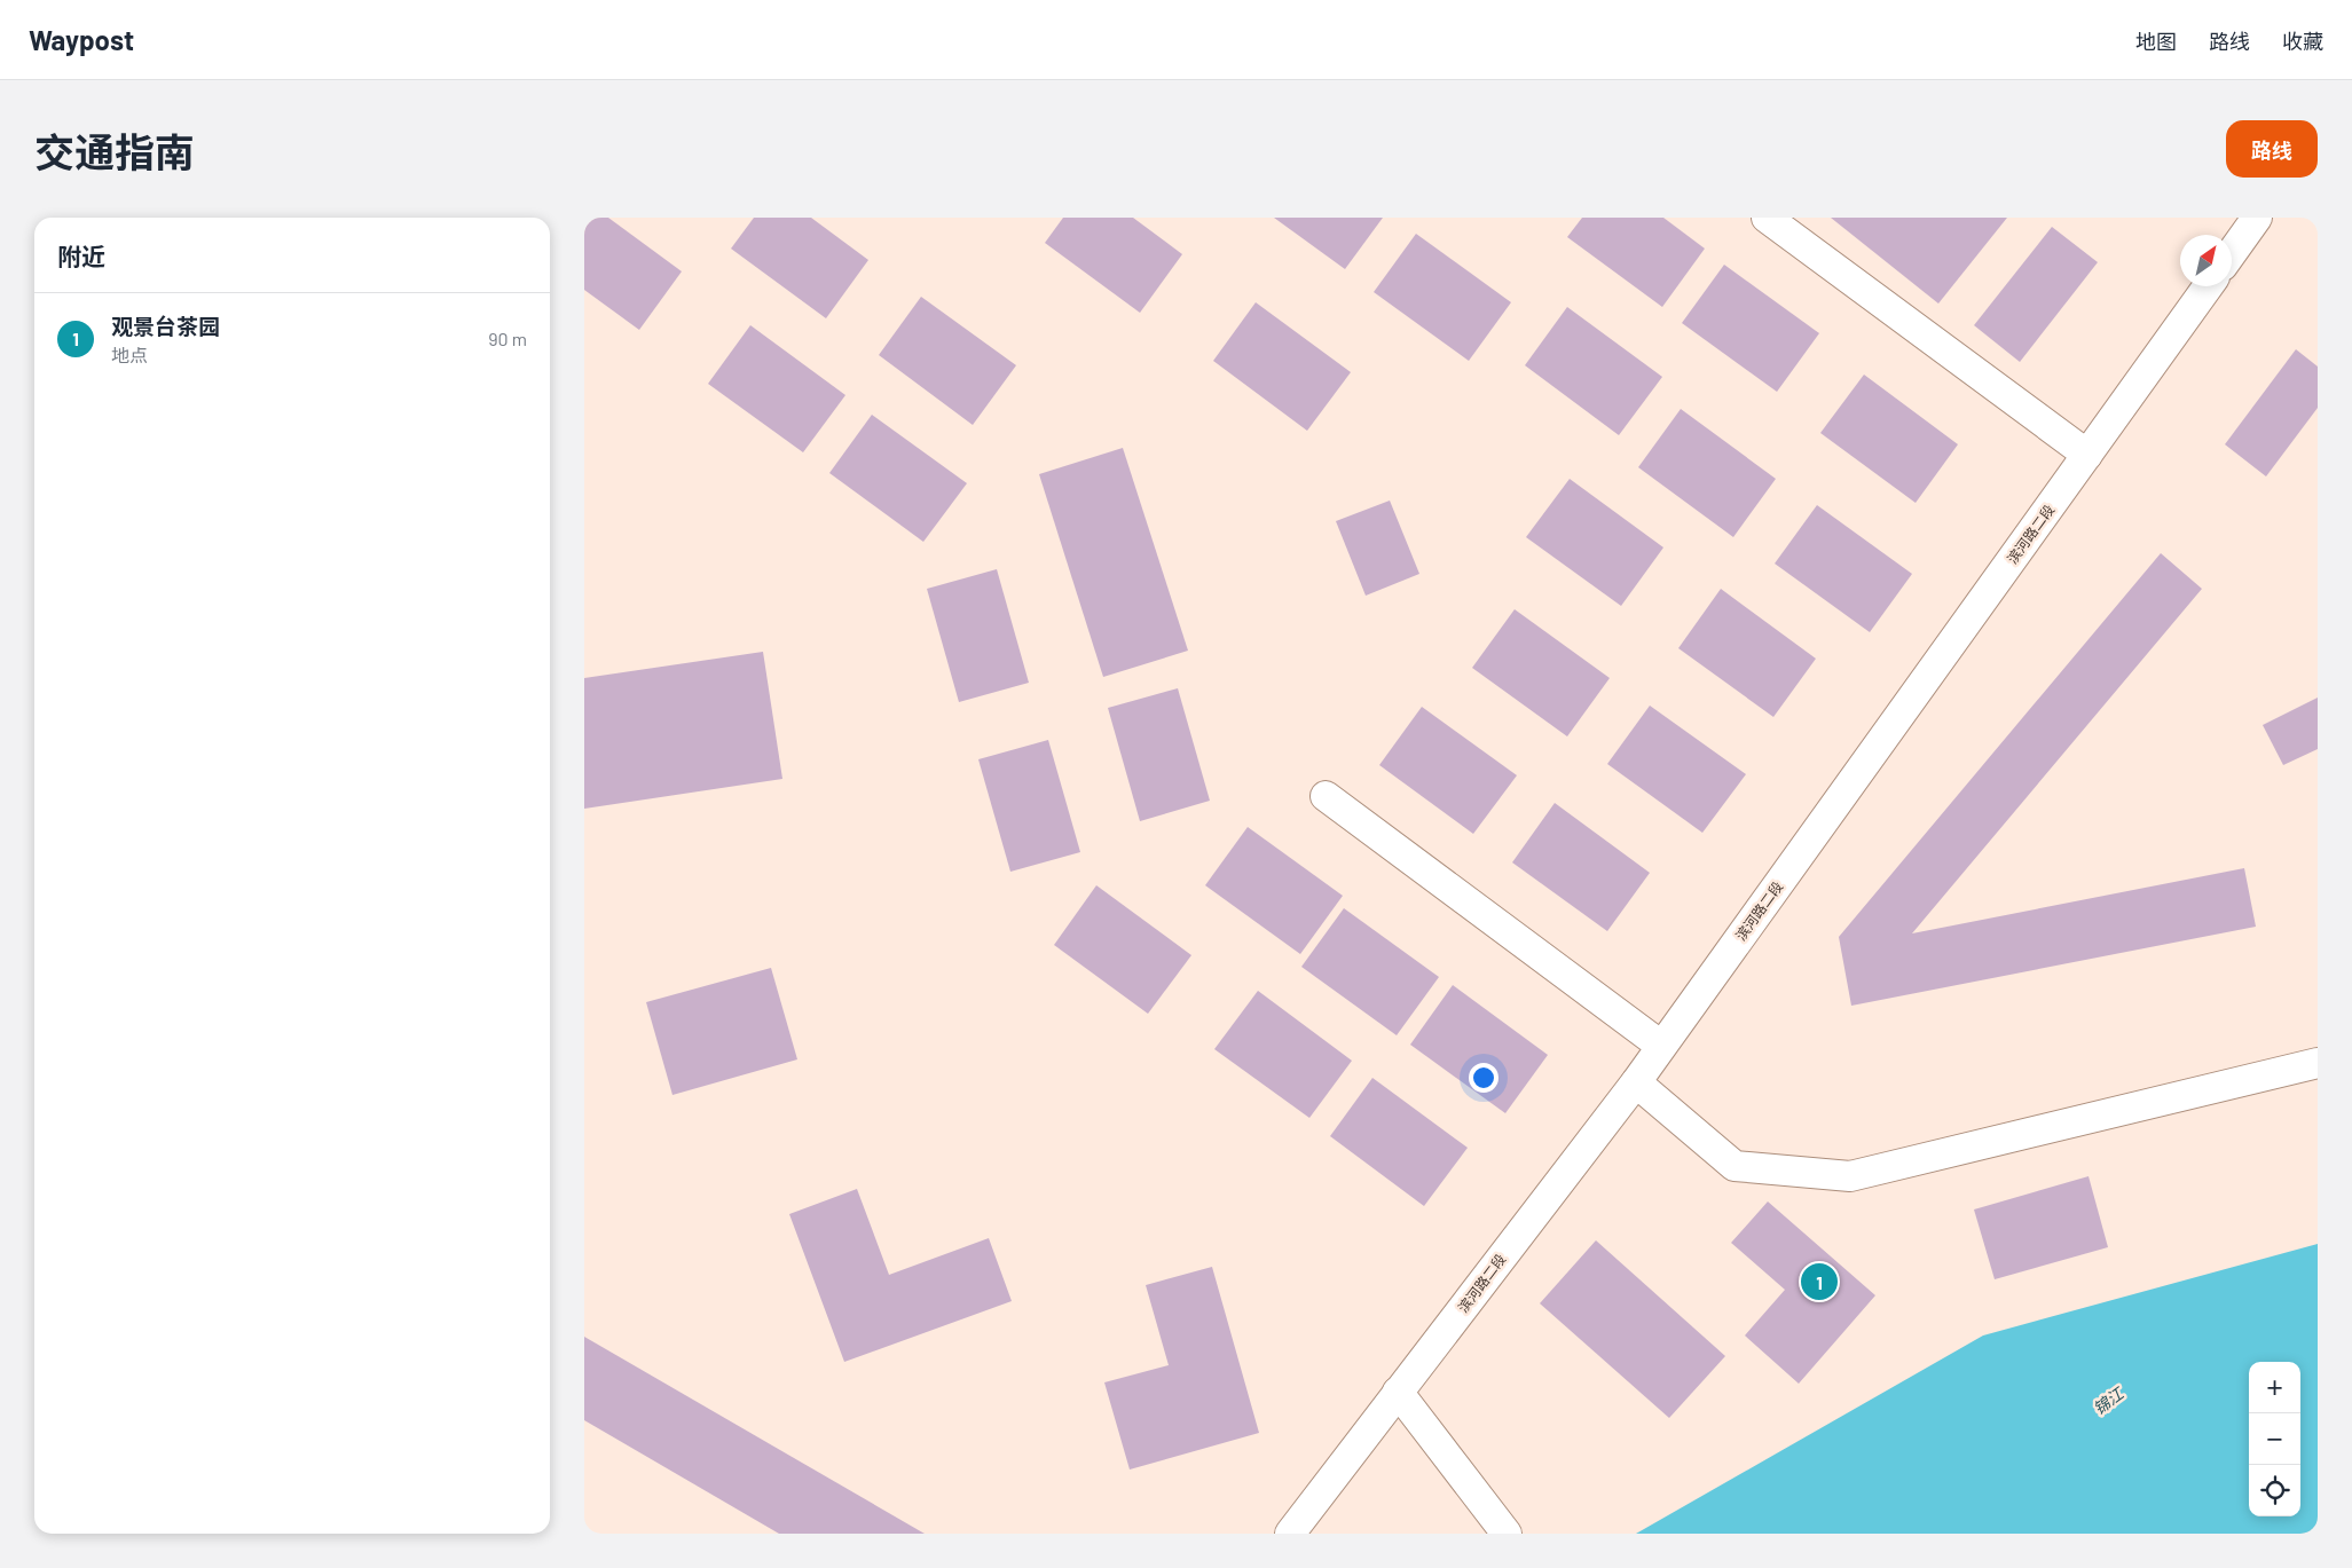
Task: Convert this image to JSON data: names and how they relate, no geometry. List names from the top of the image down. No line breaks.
{"streets":{"street":["滨河路二段"]},"water":["锦江"],"north":"top right","page":{"header":"Waypost","nav":["地图","路线","收藏"],"title":"交通指南","buttons":"路线","heading":"附近","list":[{"mark":"1","name":"观景台茶园","note":"地点","value":"90 m"}],"pins":"1","map_buttons":["+","−"]}}
